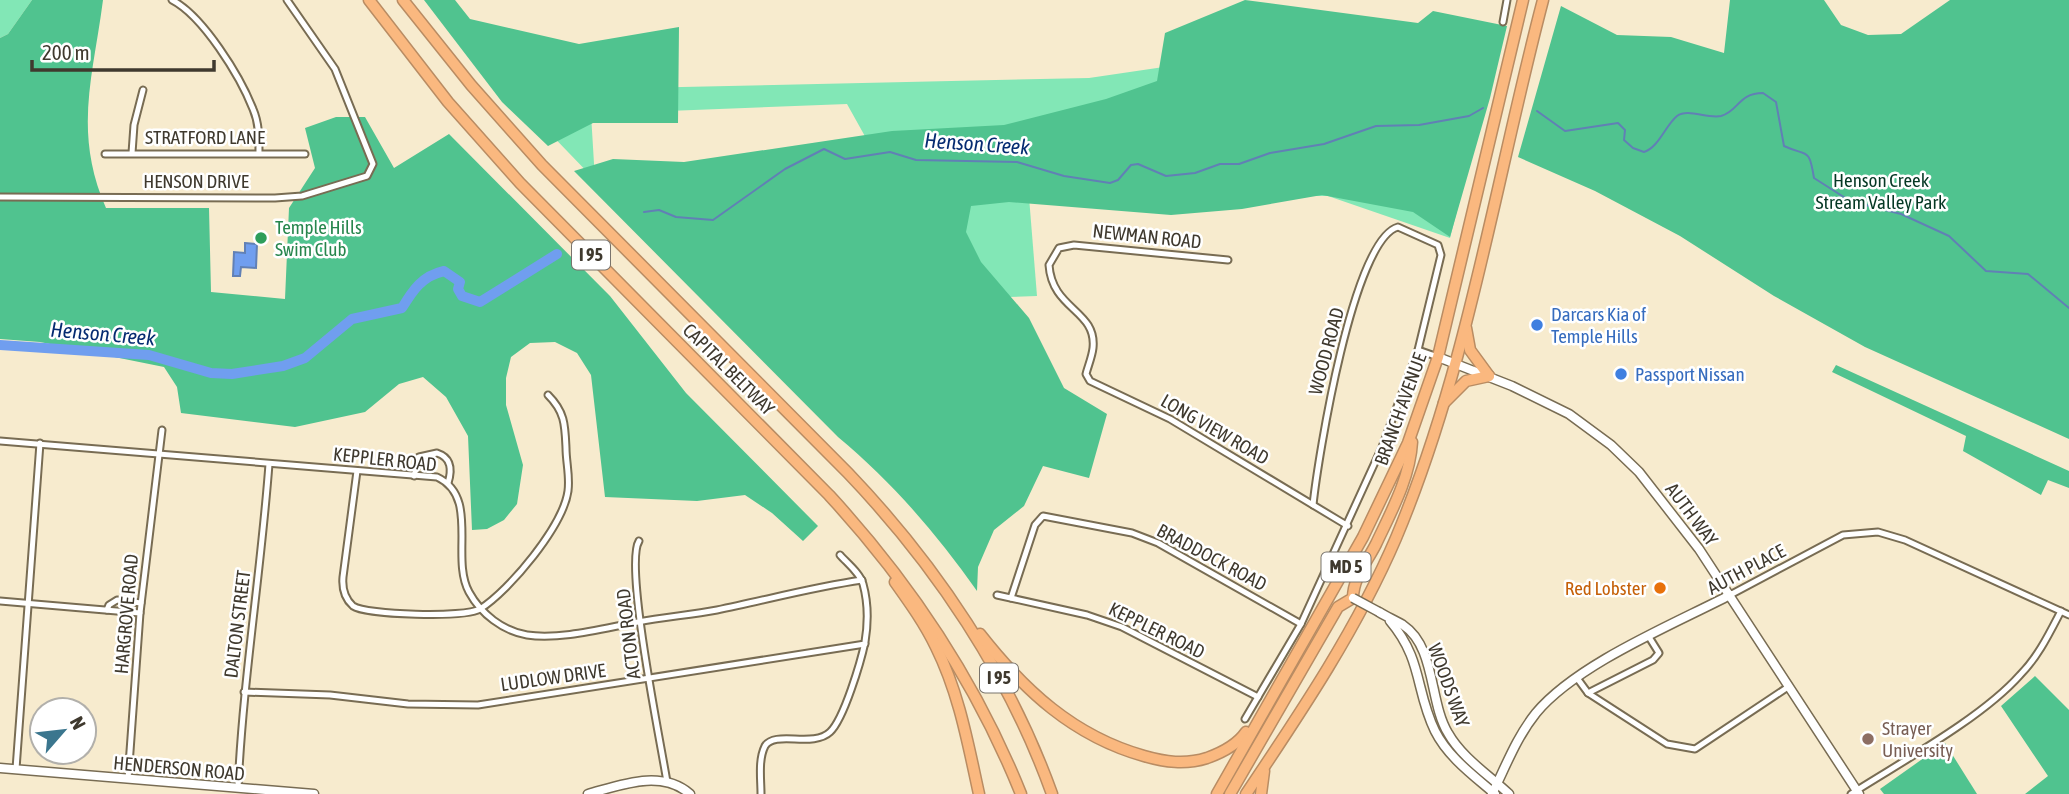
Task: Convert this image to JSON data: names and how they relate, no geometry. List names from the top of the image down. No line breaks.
{"streets":{"highway":["I 95","CAPITAL BELTWAY","BRANCH AVENUE","MD 5"],"street":["STRATFORD LANE","HENSON DRIVE","NEWMAN ROAD","WOOD ROAD","LONG VIEW ROAD","KEPPLER ROAD","AUTH WAY","BRADDOCK ROAD","AUTH PLACE","HARGROVE ROAD","DALTON STREET","ACTON ROAD","LUDLOW DRIVE","WOODS WAY","HENDERSON ROAD"]},"crossings":[["NEWMAN ROAD","LONG VIEW ROAD"],["WOOD ROAD","LONG VIEW ROAD"],["WOOD ROAD","AUTH WAY"],["BRANCH AVENUE","AUTH WAY"],["KEPPLER ROAD","BRADDOCK ROAD"],["KEPPLER ROAD","HARGROVE ROAD"],["KEPPLER ROAD","DALTON STREET"],["KEPPLER ROAD","ACTON ROAD"],["AUTH WAY","AUTH PLACE"],["AUTH PLACE","WOODS WAY"],["HARGROVE ROAD","HENDERSON ROAD"],["DALTON STREET","LUDLOW DRIVE"],["DALTON STREET","HENDERSON ROAD"],["ACTON ROAD","LUDLOW DRIVE"]],"water":["Henson Creek"],"parks":["Henson Creek Stream Valley Park"],"places":["Temple Hills Swim Club","Darcars Kia of Temple Hills","Passport Nissan","Red Lobster","Strayer University"],"scale_bar":"200 m","north":"top right"}
